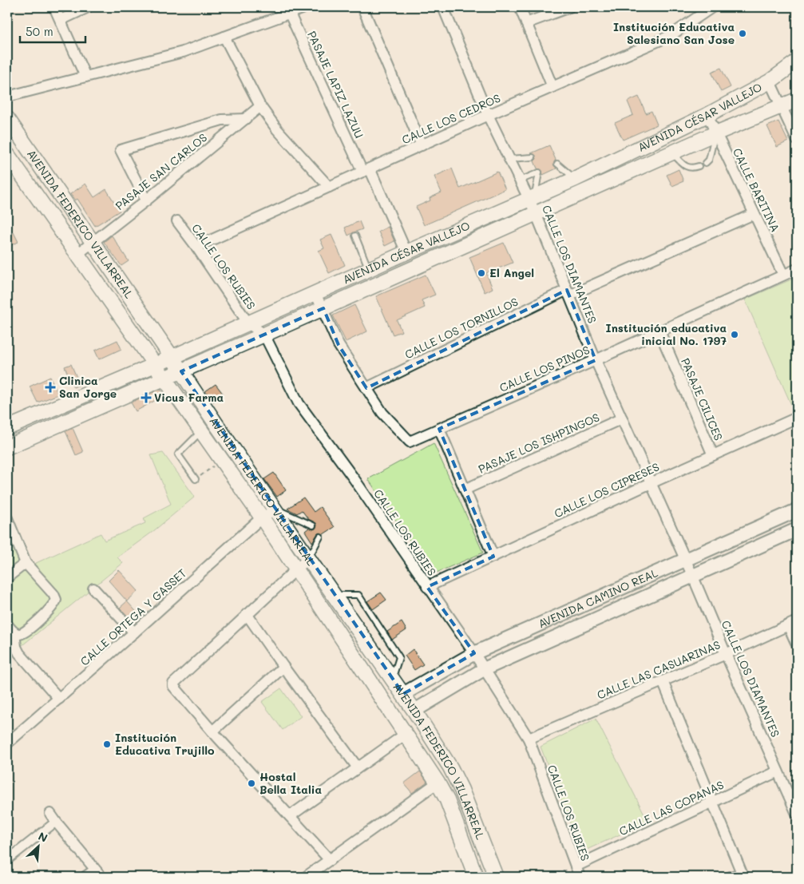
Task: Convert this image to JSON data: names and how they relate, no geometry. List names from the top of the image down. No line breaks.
{"streets":{"main road":["AVENIDA CÉSAR VALLEJO","AVENIDA FEDERICO VILLARREAL"],"street":["PASAJE LAPIZ LAZUU","CALLE LOS CEDROS","PASAJE SAN CARLOS","CALLE BARITINA","CALLE LOS DIAMANTES","CALLE LOS RUBIES","CALLE LOS TORNILLOS","CALLE LOS PINOS","PASAJE CILICES","PASAJE LOS ISHPINGOS","CALLE LOS CIPRESES","AVENIDA CAMINO REAL","CALLE ORTEGA Y GASSET","CALLE LAS CASUARINAS","CALLE LAS COPANAS"]},"crossings":[["PASAJE LAPIZ LAZUU","AVENIDA CÉSAR VALLEJO"],["PASAJE LAPIZ LAZUU","CALLE LOS CEDROS"],["AVENIDA CÉSAR VALLEJO","CALLE BARITINA"],["AVENIDA CÉSAR VALLEJO","AVENIDA FEDERICO VILLARREAL"],["AVENIDA CÉSAR VALLEJO","CALLE LOS DIAMANTES"],["AVENIDA CÉSAR VALLEJO","CALLE LOS RUBIES"],["CALLE LOS CEDROS","CALLE LOS DIAMANTES"],["CALLE LOS CEDROS","CALLE LOS RUBIES"],["PASAJE SAN CARLOS","AVENIDA FEDERICO VILLARREAL"],["CALLE BARITINA","CALLE LOS TORNILLOS"],["CALLE BARITINA","CALLE LOS PINOS"],["AVENIDA FEDERICO VILLARREAL","AVENIDA CAMINO REAL"],["AVENIDA FEDERICO VILLARREAL","CALLE ORTEGA Y GASSET"],["CALLE LOS DIAMANTES","CALLE LOS TORNILLOS"],["CALLE LOS DIAMANTES","CALLE LOS PINOS"],["CALLE LOS DIAMANTES","PASAJE LOS ISHPINGOS"],["CALLE LOS DIAMANTES","CALLE LOS CIPRESES"],["CALLE LOS DIAMANTES","AVENIDA CAMINO REAL"],["CALLE LOS DIAMANTES","CALLE LAS CASUARINAS"],["CALLE LOS DIAMANTES","CALLE LAS COPANAS"],["CALLE LOS RUBIES","CALLE LOS CIPRESES"],["CALLE LOS RUBIES","AVENIDA CAMINO REAL"],["CALLE LOS RUBIES","CALLE LAS CASUARINAS"],["CALLE LOS RUBIES","CALLE LAS COPANAS"],["CALLE LOS TORNILLOS","CALLE LOS PINOS"],["CALLE LOS PINOS","PASAJE CILICES"],["PASAJE CILICES","CALLE LOS CIPRESES"]],"places":{"other":["Institución Educativa Salesiano San Jose","El Angel","Institución educativa inicial No. 1797","Institución Educativa Trujillo","Hostal Bella Italia"],"health":["Clinica San Jorge","Vicus Farma"]},"scale_bar":"50 m","north":"top right"}
